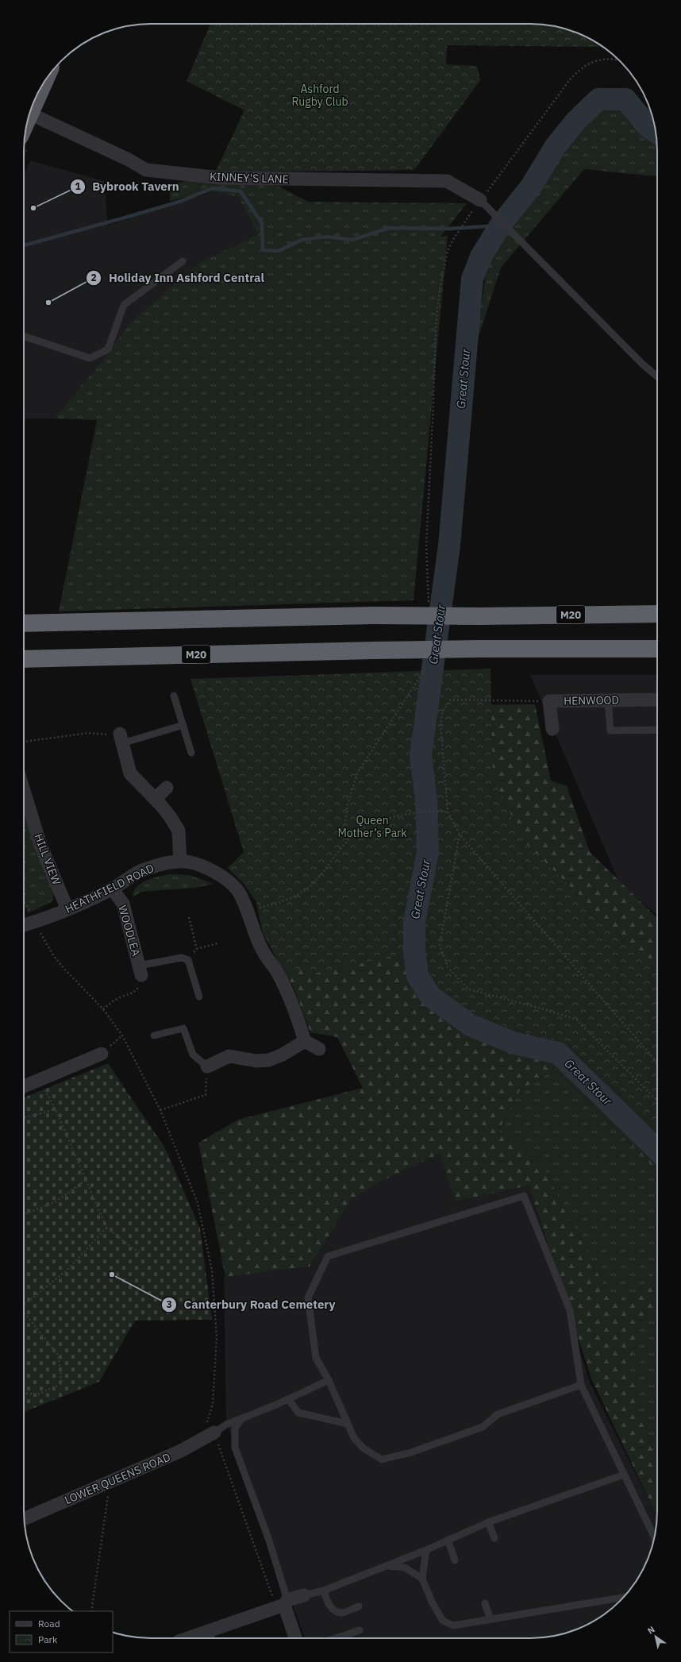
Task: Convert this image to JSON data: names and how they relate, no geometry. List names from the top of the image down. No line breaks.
{"streets":{"highway":["M20"],"street":["KINNEY'S LANE","HENWOOD","HILL VIEW","HEATHFIELD ROAD","WOODLEA","LOWER QUEENS ROAD"]},"crossings":[["HILL VIEW","HEATHFIELD ROAD"],["HEATHFIELD ROAD","WOODLEA"]],"water":["Great Stour"],"parks":["Ashford Rugby Club","Queen Mother’s Park"],"places":["Bybrook Tavern","Holiday Inn Ashford Central","Canterbury Road Cemetery"],"legend":["Road","Park"],"north":"top left"}
